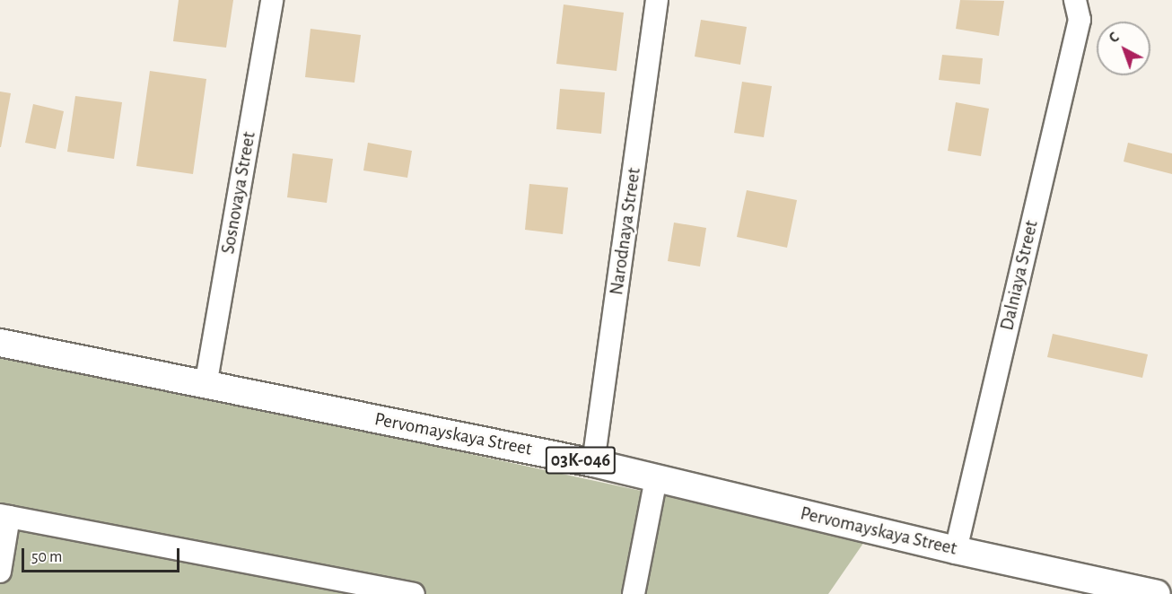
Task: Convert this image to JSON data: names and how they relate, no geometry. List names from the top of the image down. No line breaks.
{"streets":{"main road":["Pervomayskaya Street","03К-046"],"street":["Sosnovaya Street","Narodnaya Street","Dalniaya Street"]},"crossings":[["Sosnovaya Street","Pervomayskaya Street"],["Narodnaya Street","Pervomayskaya Street"],["Dalniaya Street","Pervomayskaya Street"]],"scale_bar":"50 m","north":"top left"}
